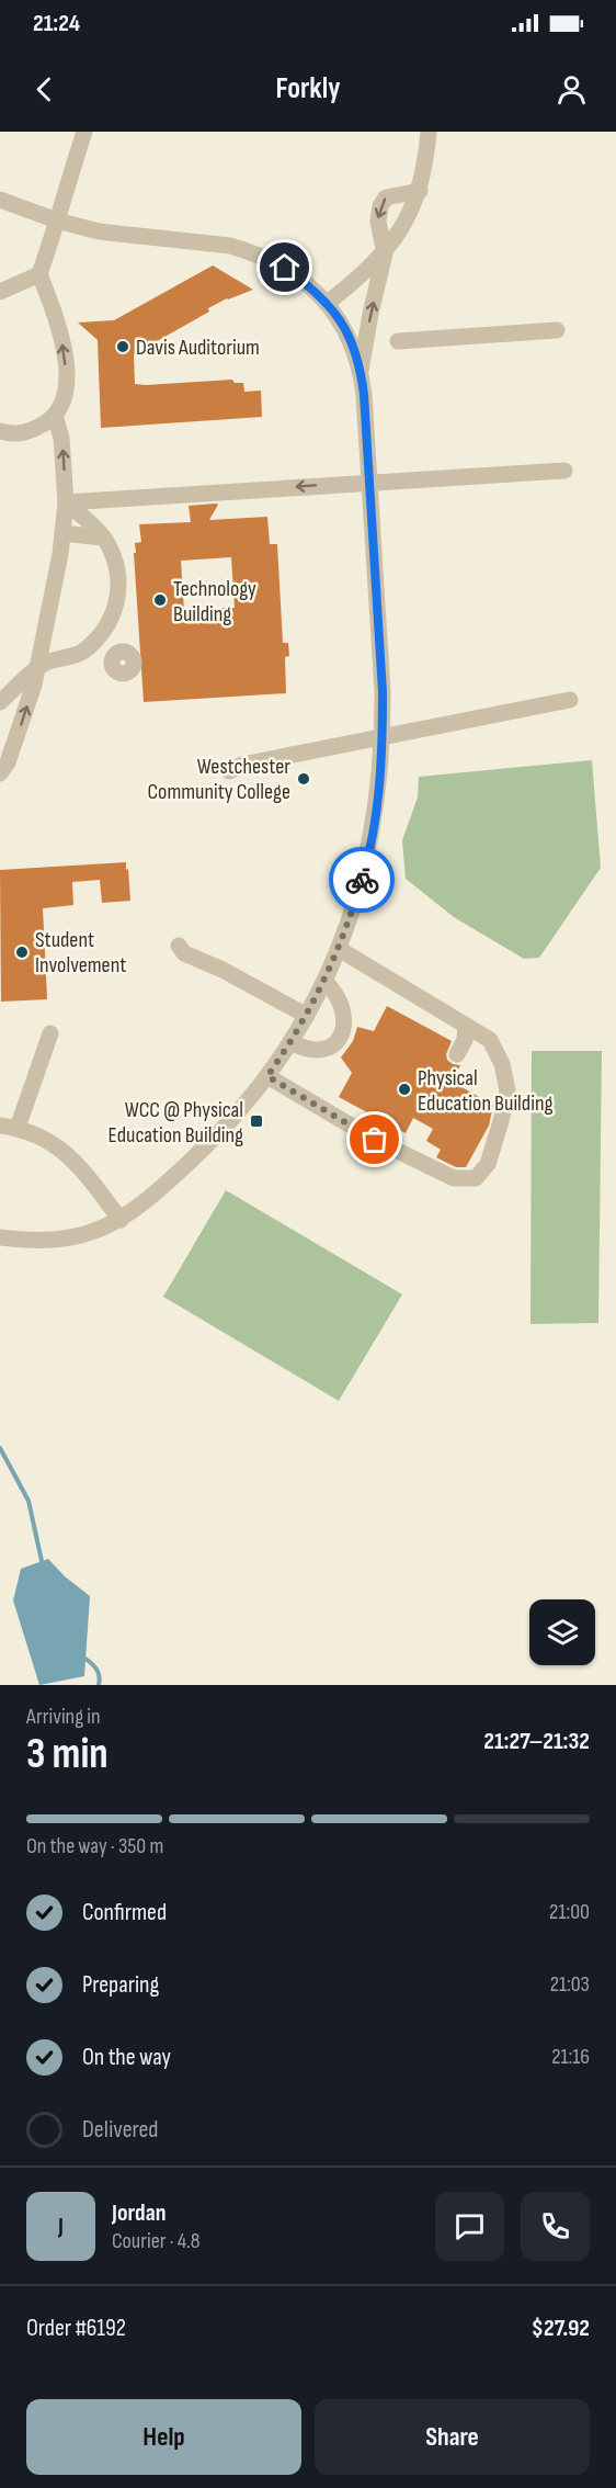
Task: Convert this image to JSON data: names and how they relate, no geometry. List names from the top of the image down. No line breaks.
{"places":{"other":["Davis Auditorium","Technology Building","Westchester Community College","Student Involvement","Physical Education Building"],"transit":["WCC @ Physical Education Building"]},"page":{"status":"21:24","header":"Forkly","heading":["3 min","Arriving in","21:27–21:32"],"panel":["Jordan","Courier · 4.8","Order #6192","$27.92"],"bar":"On the way · 350 m","list":[["Confirmed","21:00"],["Preparing","21:03"],["On the way","21:16"],"Delivered"],"round":"J","buttons":["Help","Share"]}}
